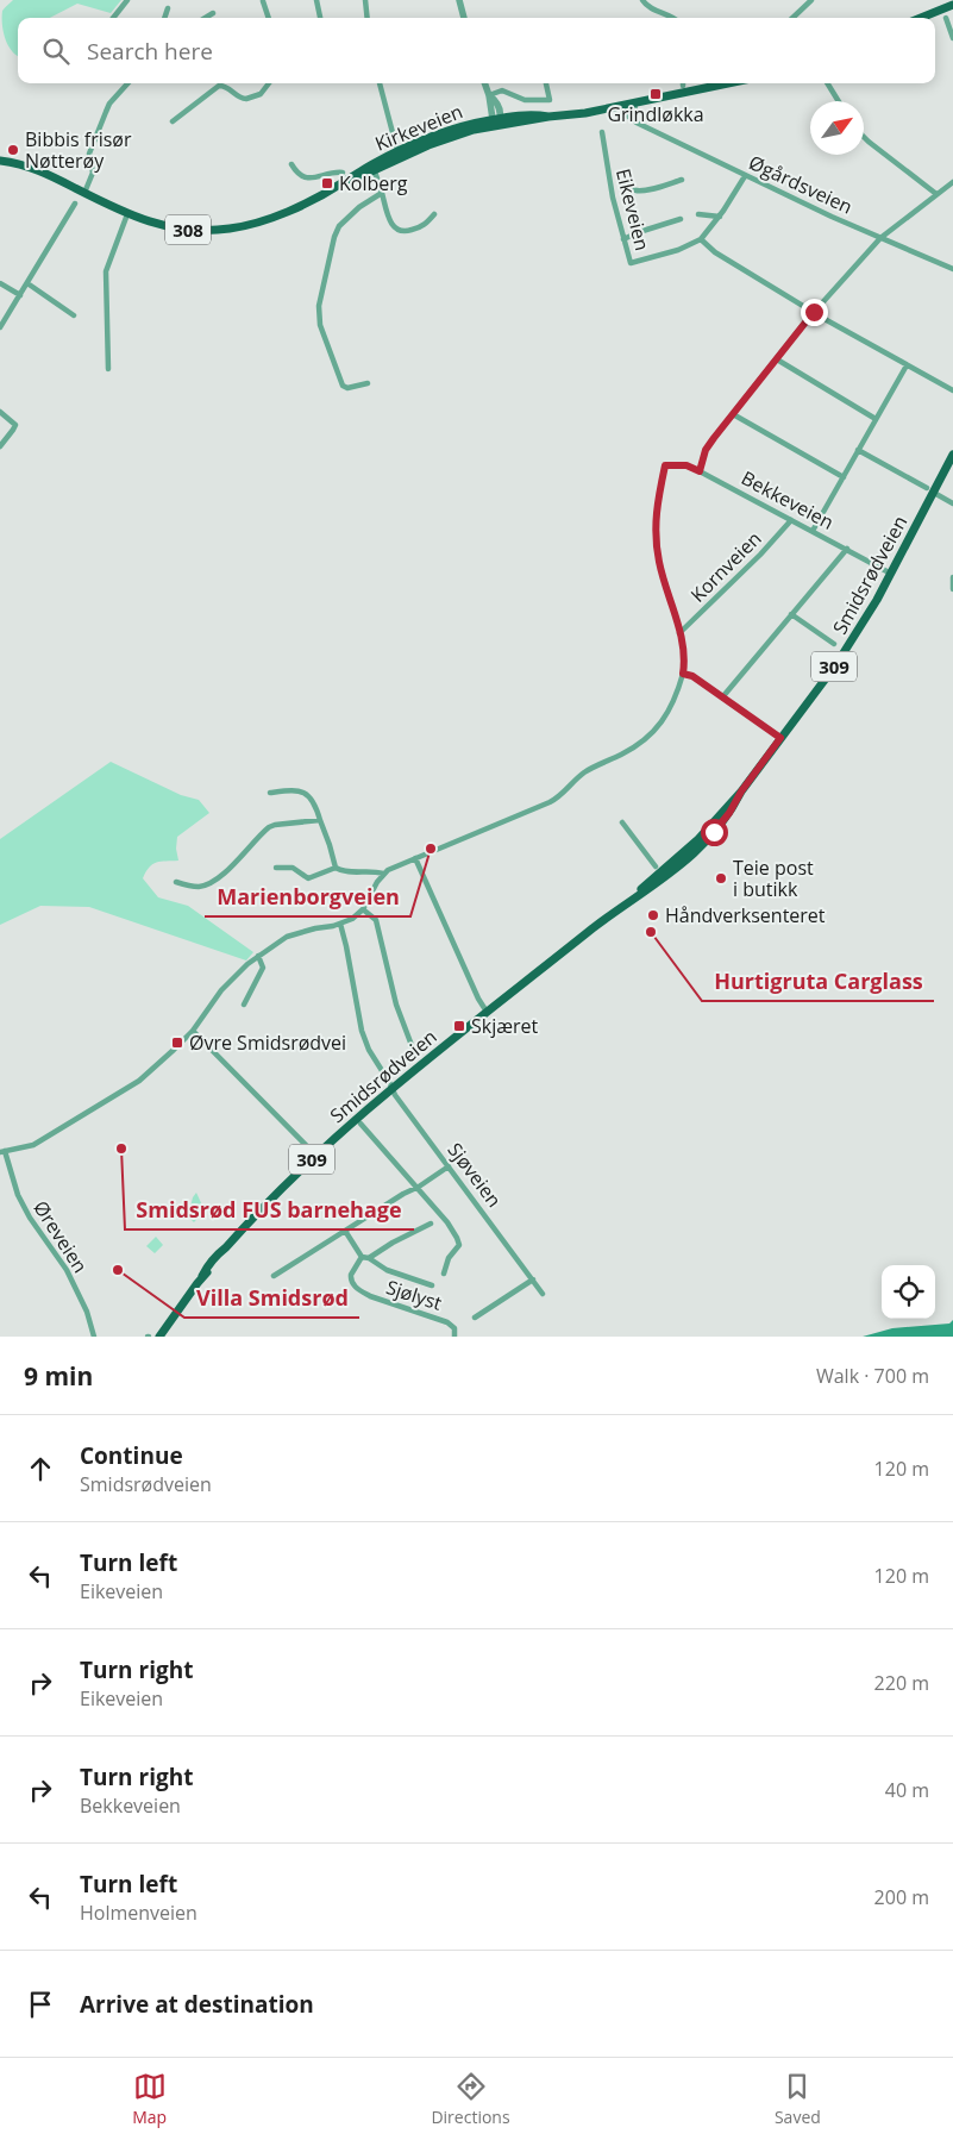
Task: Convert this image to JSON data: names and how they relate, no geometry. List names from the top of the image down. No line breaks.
{"streets":{"main road":["Kirkeveien","308","Smidsrødveien","309"],"street":["Øgårdsveien","Eikeveien","Bekkeveien","Kornveien","Sjøveien","Øreveien","Sjølyst"]},"crossings":[["Kirkeveien","Øgårdsveien"],["Øgårdsveien","Eikeveien"],["Bekkeveien","Kornveien"],["Bekkeveien","Smidsrødveien"],["Smidsrødveien","Sjøveien"],["Smidsrødveien","Sjølyst"]],"places":{"transit":["Grindløkka","Kolberg","Skjæret","Øvre Smidsrødvei"],"other":["Bibbis frisør Nøtterøy","Marienborgveien","Teie post i butikk","Håndverksenteret","Hurtigruta Carglass","Smidsrød FUS barnehage","Villa Smidsrød"]},"north":"top right","page":{"search":"Search here","heading":["9 min","Walk · 700 m"],"list":[["Continue","Smidsrødveien","120 m"],["Turn left","Eikeveien","120 m"],["Turn right","Eikeveien","220 m"],["Turn right","Bekkeveien","40 m"],["Turn left","Holmenveien","200 m"],"Arrive at destination"],"nav":["Map","Directions","Saved"]}}
